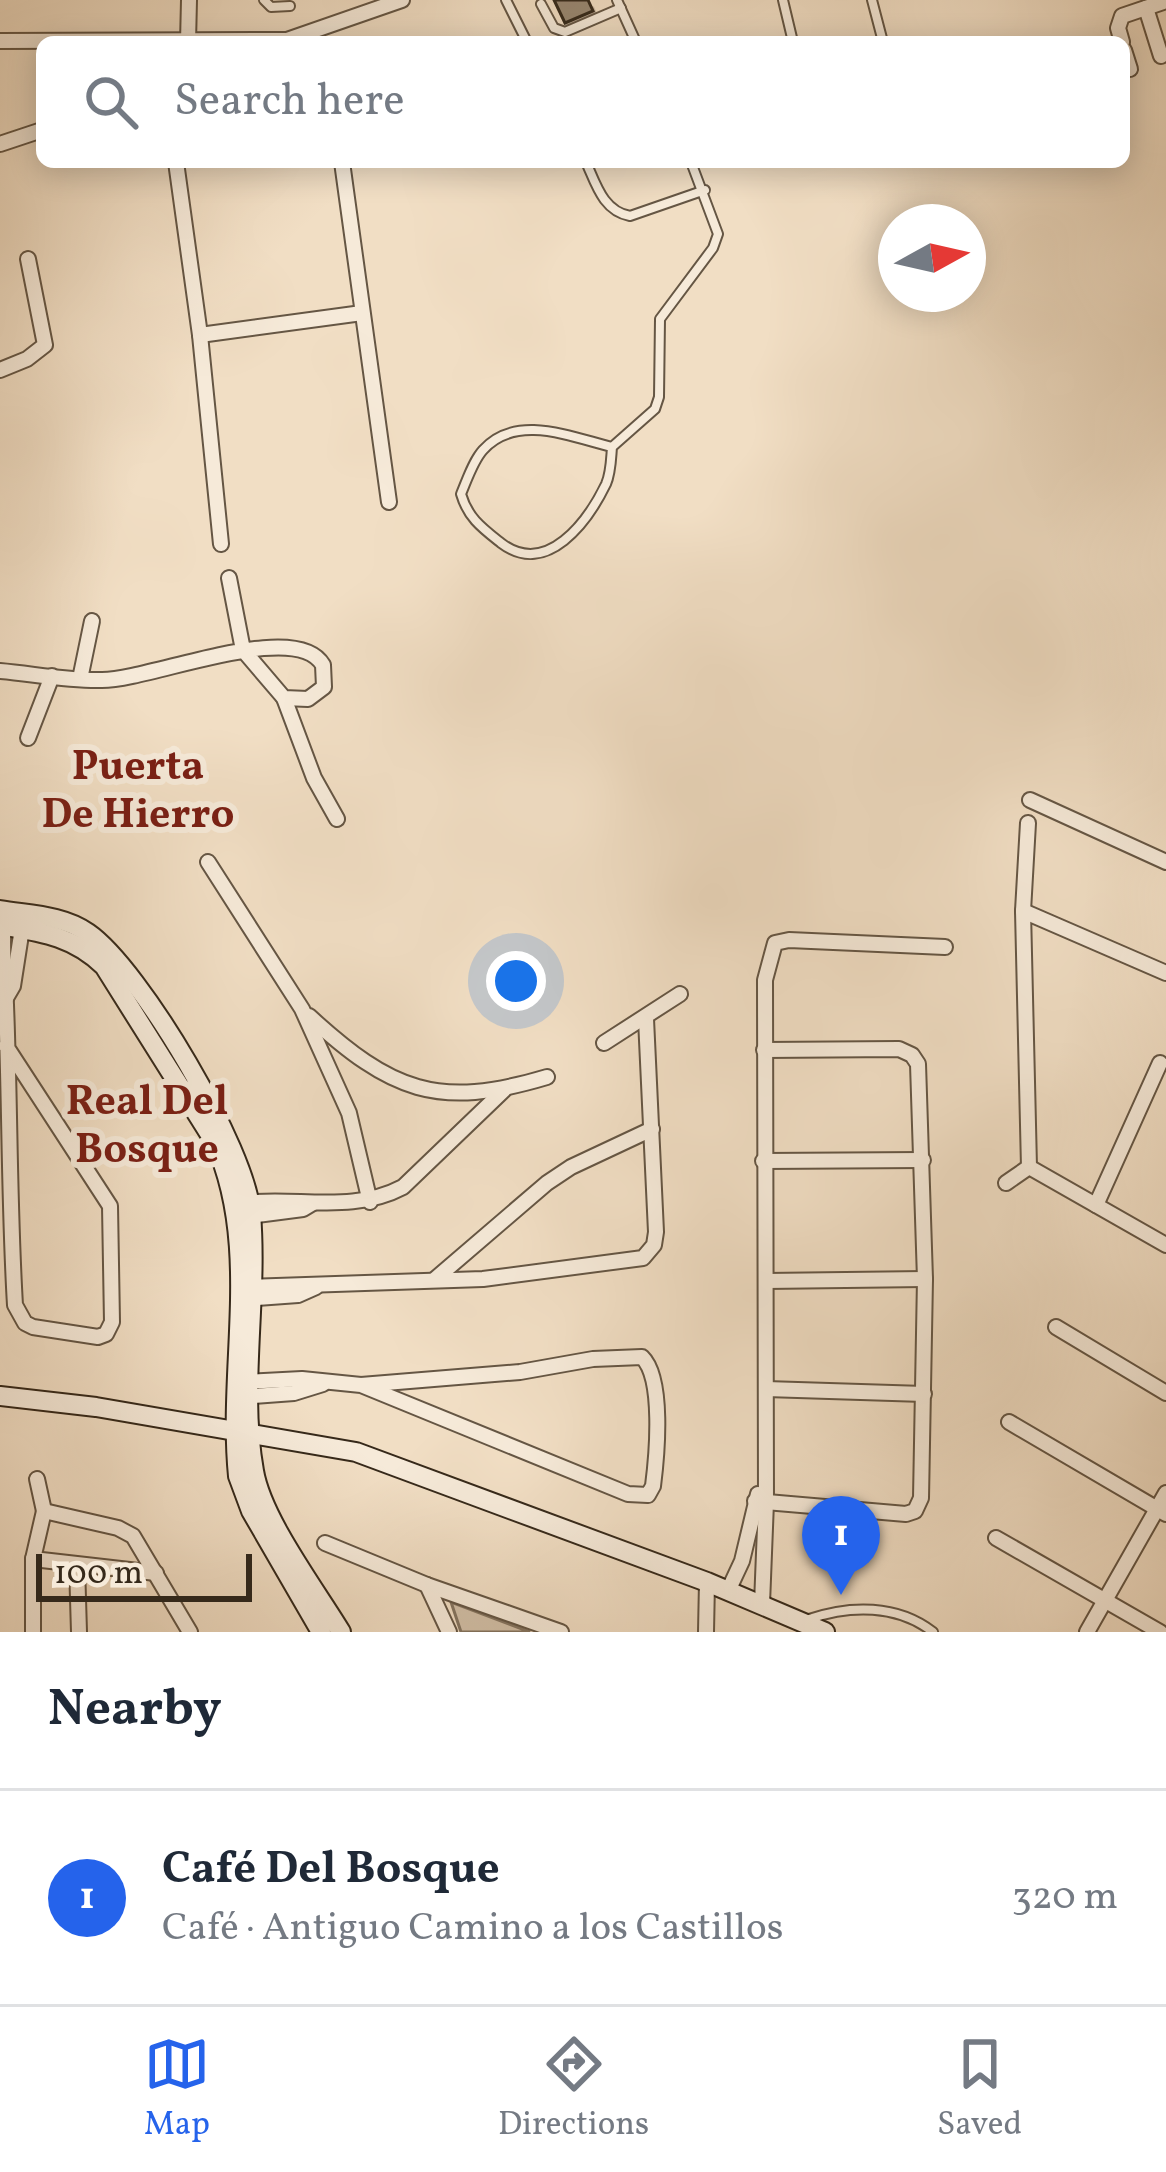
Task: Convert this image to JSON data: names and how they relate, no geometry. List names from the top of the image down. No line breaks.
{"districts":["Puerta De Hierro","Real Del Bosque"],"scale_bar":"100 m","north":"right","page":{"search":"Search here","pins":"1","scale":"100 m","heading":"Nearby","list":[{"mark":"1","name":"Café Del Bosque","note":"Café · Antiguo Camino a los Castillos","value":"320 m"}],"nav":["Map","Directions","Saved"]}}
